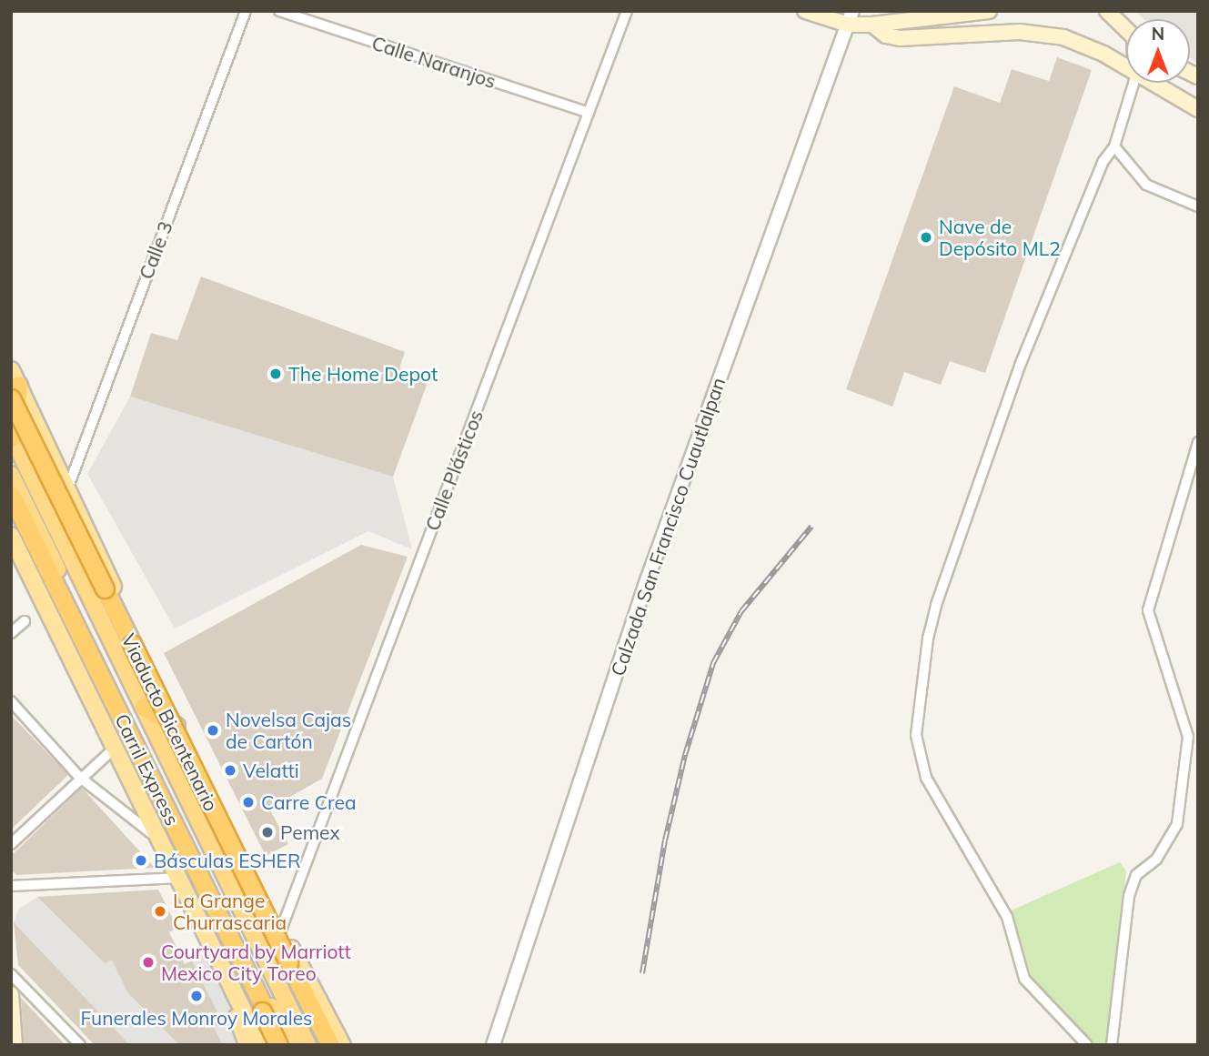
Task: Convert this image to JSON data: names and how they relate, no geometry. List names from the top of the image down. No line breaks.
{"streets":{"highway":["Viaducto Bicentenario","Carril Express"],"street":["Calle Naranjos","Calle 3","Calle Plásticos","Calzada San Francisco Cuautlalpan"]},"crossings":[["Calle Naranjos","Calle Plásticos"]],"places":["Nave de Depósito ML2","The Home Depot","Novelsa Cajas de Cartón","Velatti","Carre Crea","Pemex","Básculas ESHER","La Grange Churrascaria","Courtyard by Marriott Mexico City Toreo","Funerales Monroy Morales"],"north":"top"}
